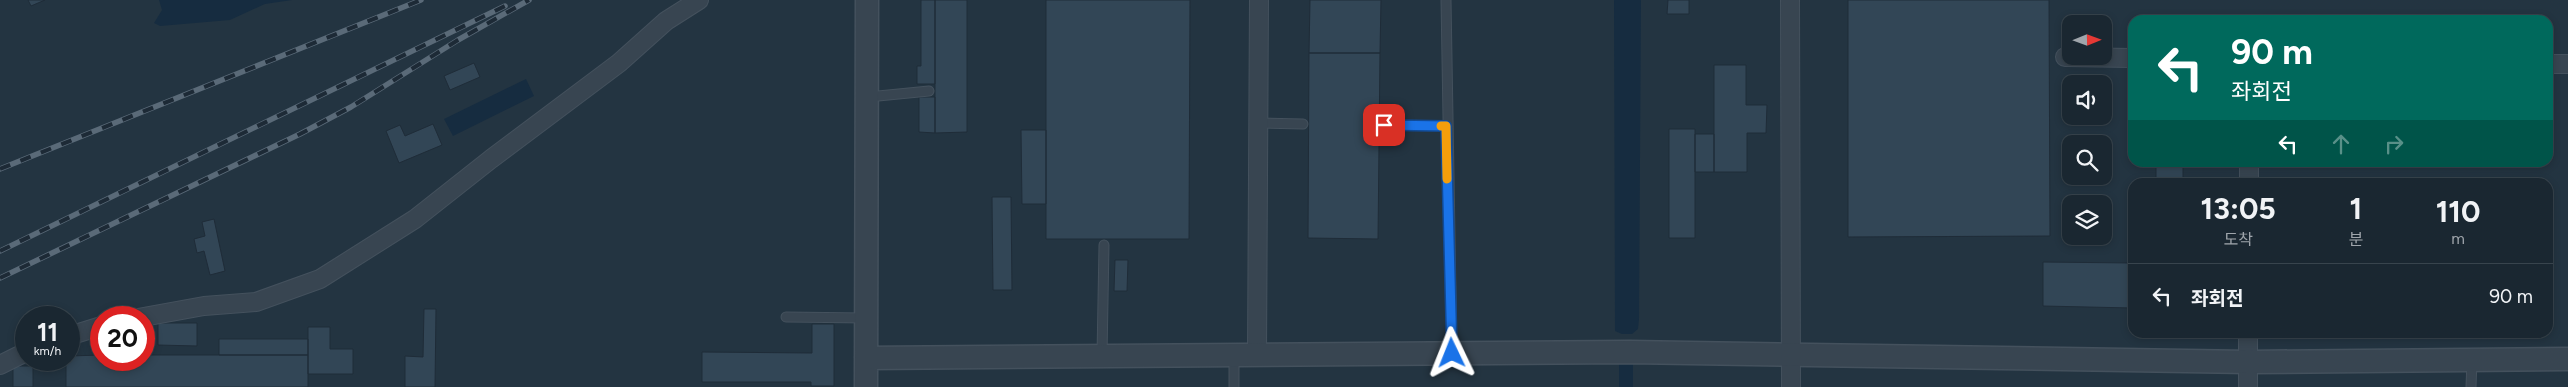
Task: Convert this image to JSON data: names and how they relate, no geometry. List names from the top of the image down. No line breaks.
{"north":"right","page":{"turn":["90 m","좌회전"],"eta":["13:05","도착","1","분","110","m"],"list":[{"name":"좌회전","value":"90 m"}],"speed":"11 km/h","limit":"20"}}
